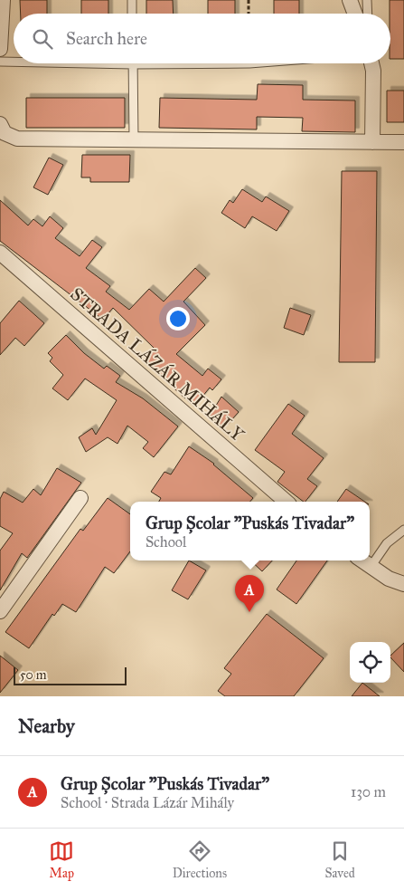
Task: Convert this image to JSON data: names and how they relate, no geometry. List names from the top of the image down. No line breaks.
{"streets":{"street":["STRADA LÁZÁR MIHÁLY"]},"scale_bar":"50 m","page":{"search":"Search here","popup":["Grup Școlar \"Puskás Tivadar\"","School"],"pins":"A","scale":"50 m","heading":"Nearby","list":[{"mark":"A","name":"Grup Școlar \"Puskás Tivadar\"","note":"School · Strada Lázár Mihály","value":"130 m"}],"nav":["Map","Directions","Saved"]}}
